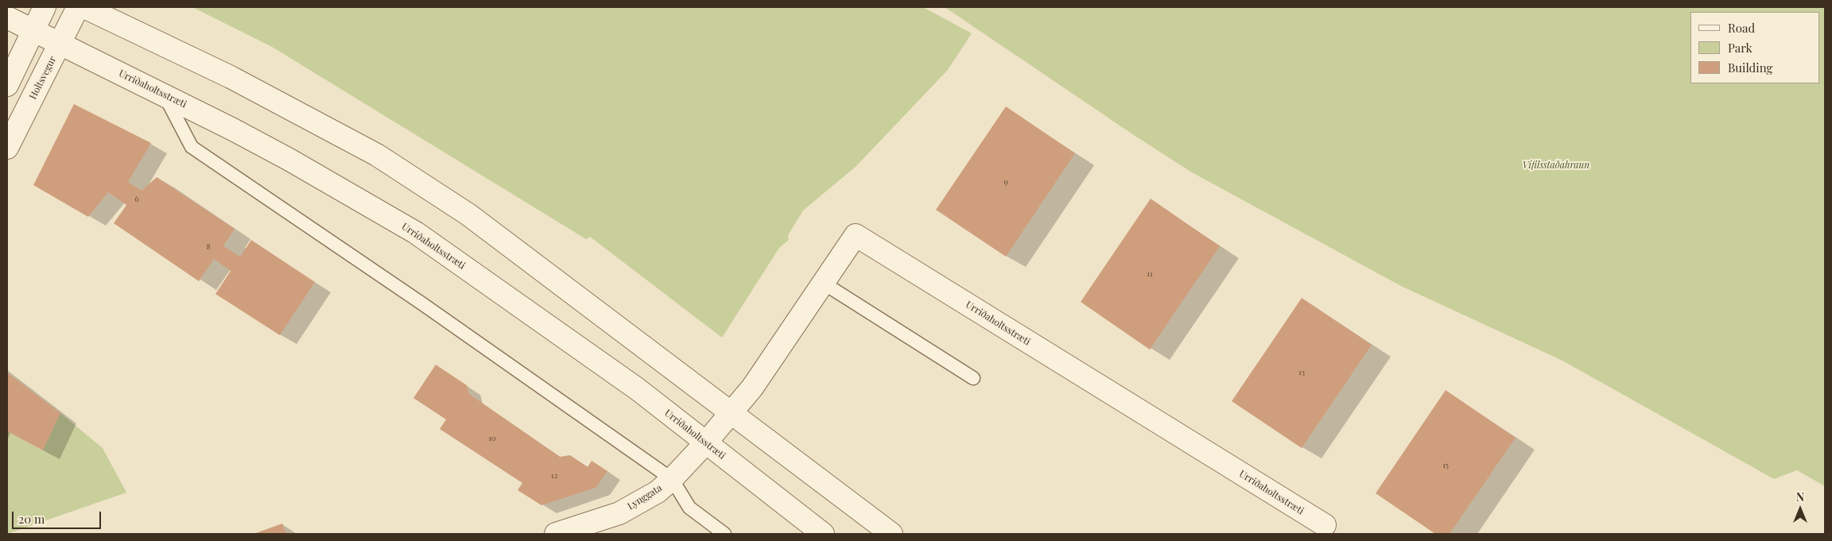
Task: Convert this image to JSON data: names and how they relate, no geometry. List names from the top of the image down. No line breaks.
{"streets":{"street":["Holtsvegur","Urriðaholtsstræti","Lynggata"]},"crossings":[["Holtsvegur","Urriðaholtsstræti"],["Urriðaholtsstræti","Lynggata"]],"parks":["Vífilsstaðahraun"],"house_numbers":["9","6","8","11","13","10","15","12"],"legend":["Road","Park","Building"],"scale_bar":"20 m","north":"top"}
